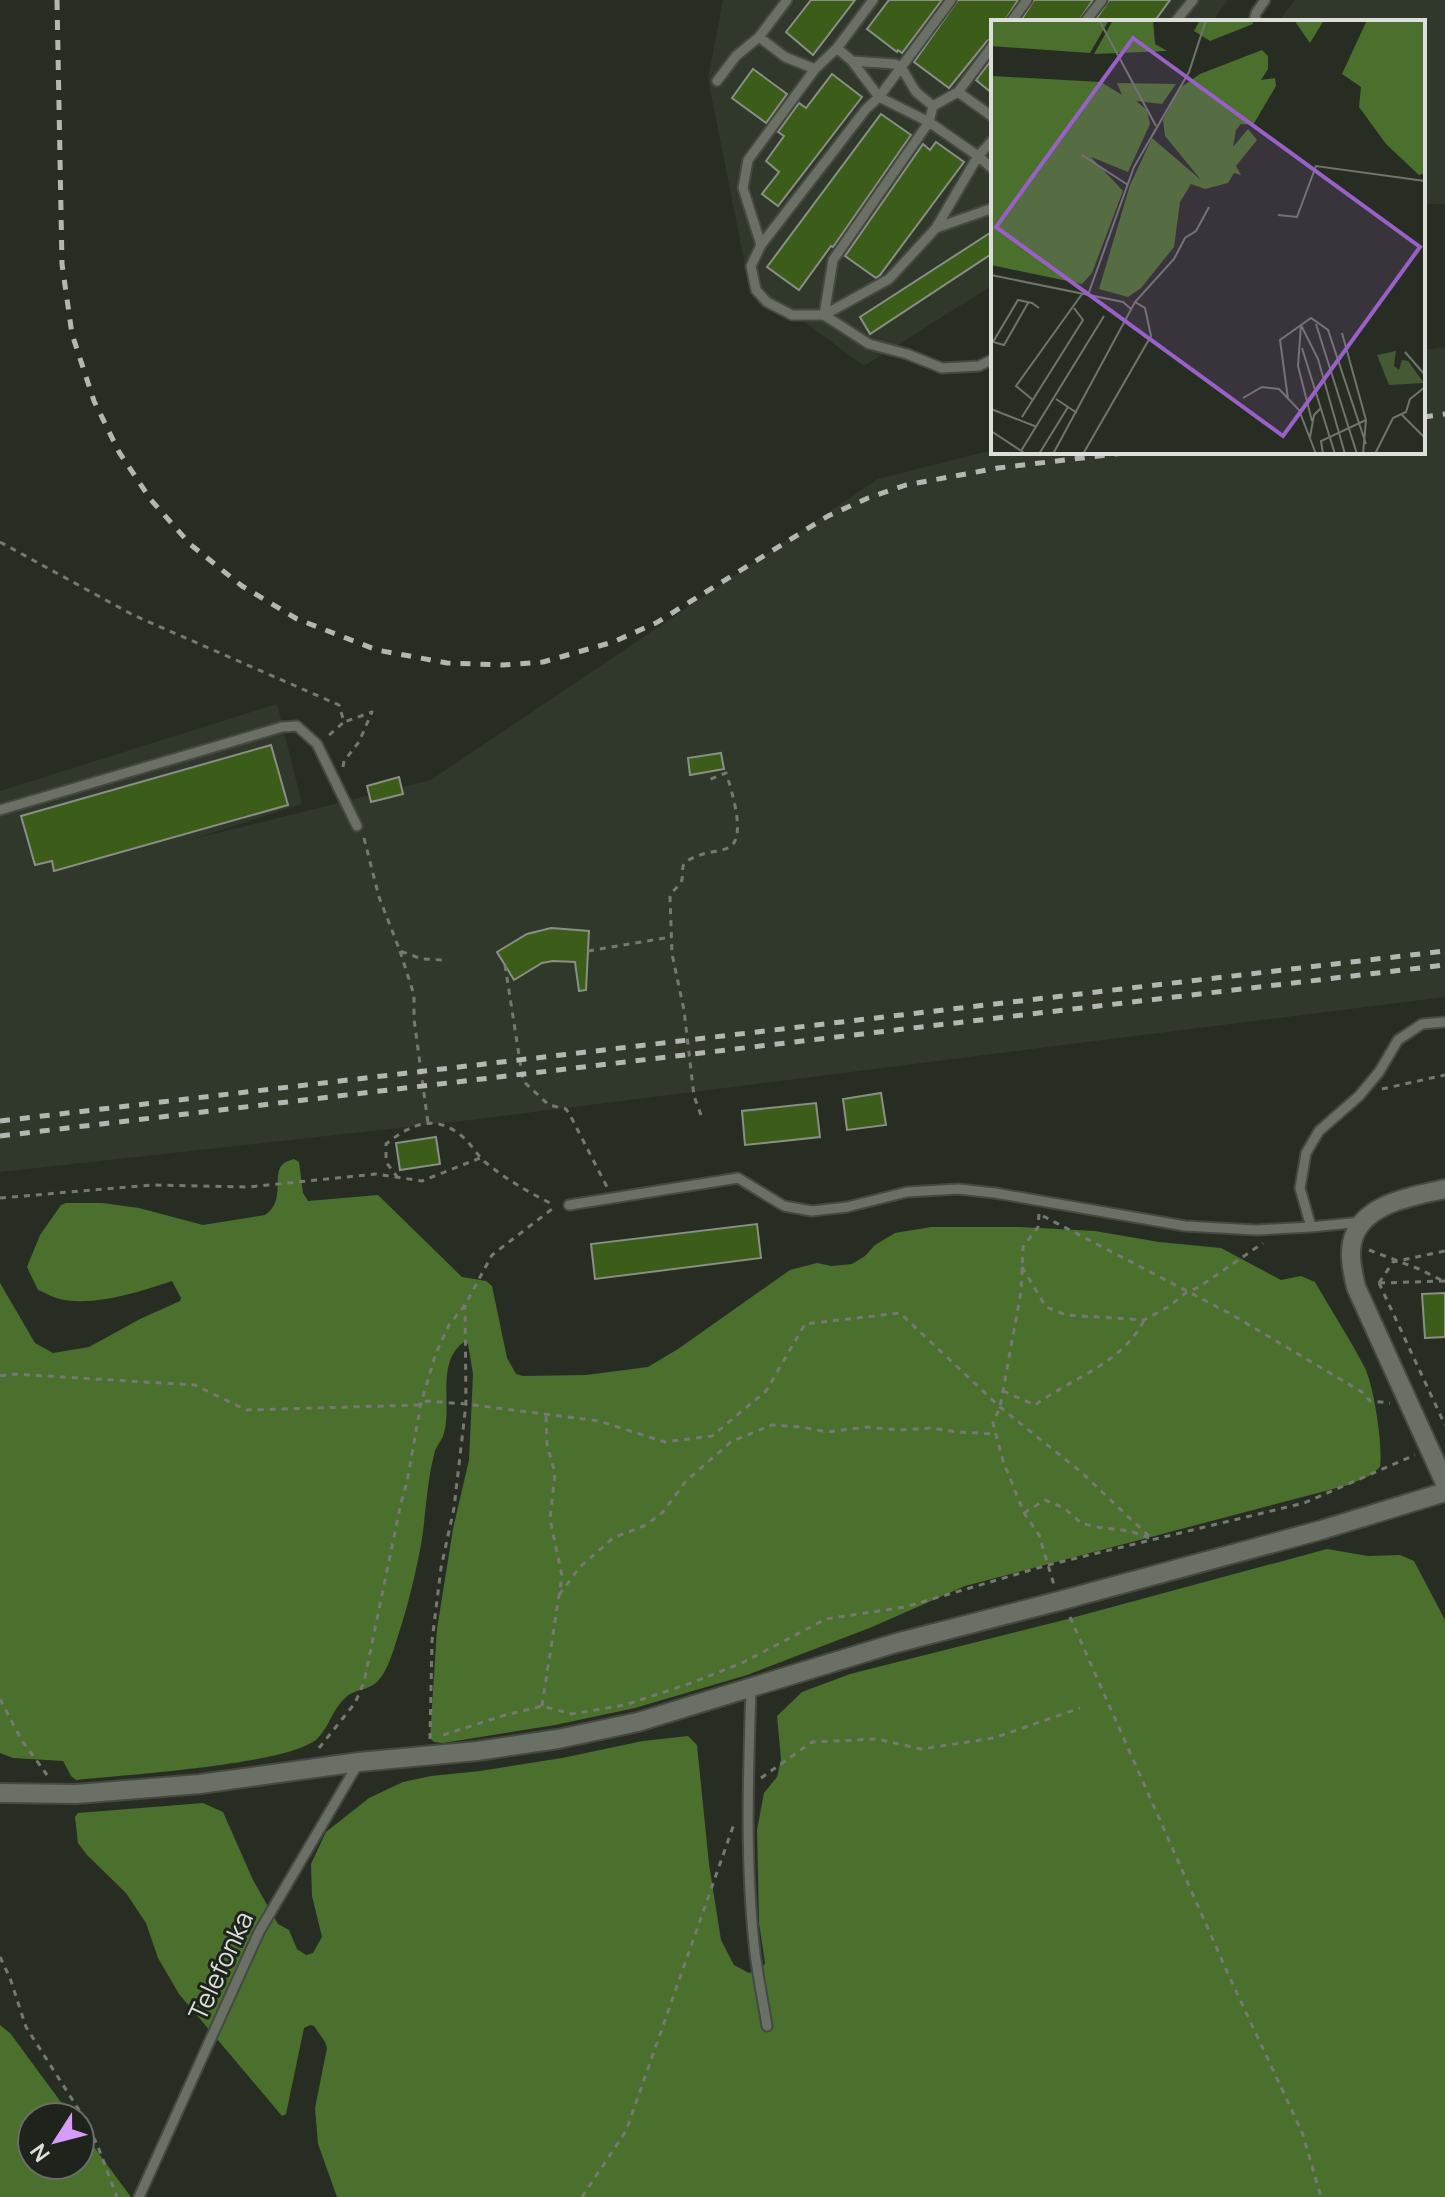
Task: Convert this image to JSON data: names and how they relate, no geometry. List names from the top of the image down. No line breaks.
{"streets":{"lane":["Telefonka"]},"north":"bottom left"}
